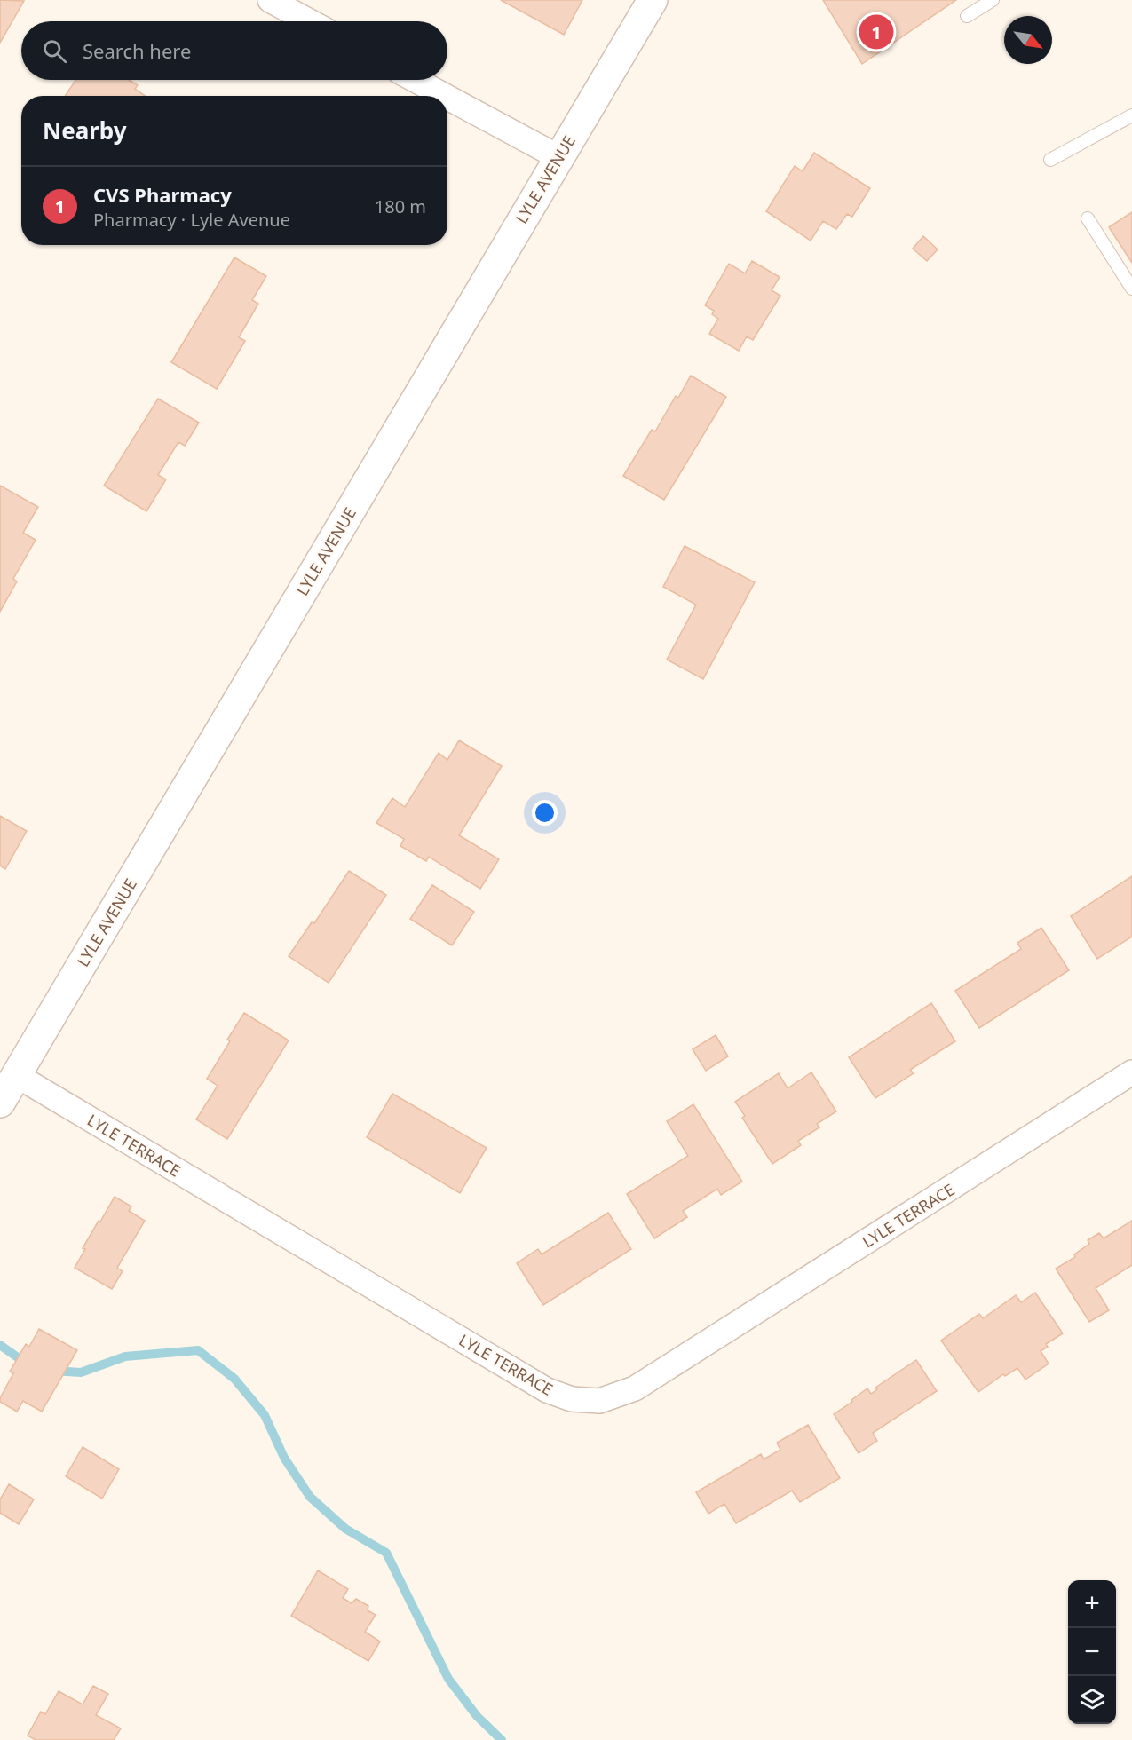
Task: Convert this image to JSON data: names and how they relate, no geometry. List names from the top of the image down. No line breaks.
{"streets":{"street":["LYLE AVENUE","LYLE TERRACE"]},"crossings":[["LYLE AVENUE","LYLE TERRACE"]],"north":"bottom right","page":{"pins":"1","search":"Search here","heading":"Nearby","list":[{"mark":"1","name":"CVS Pharmacy","note":"Pharmacy · Lyle Avenue","value":"180 m"}],"map_buttons":["+","−"]}}
